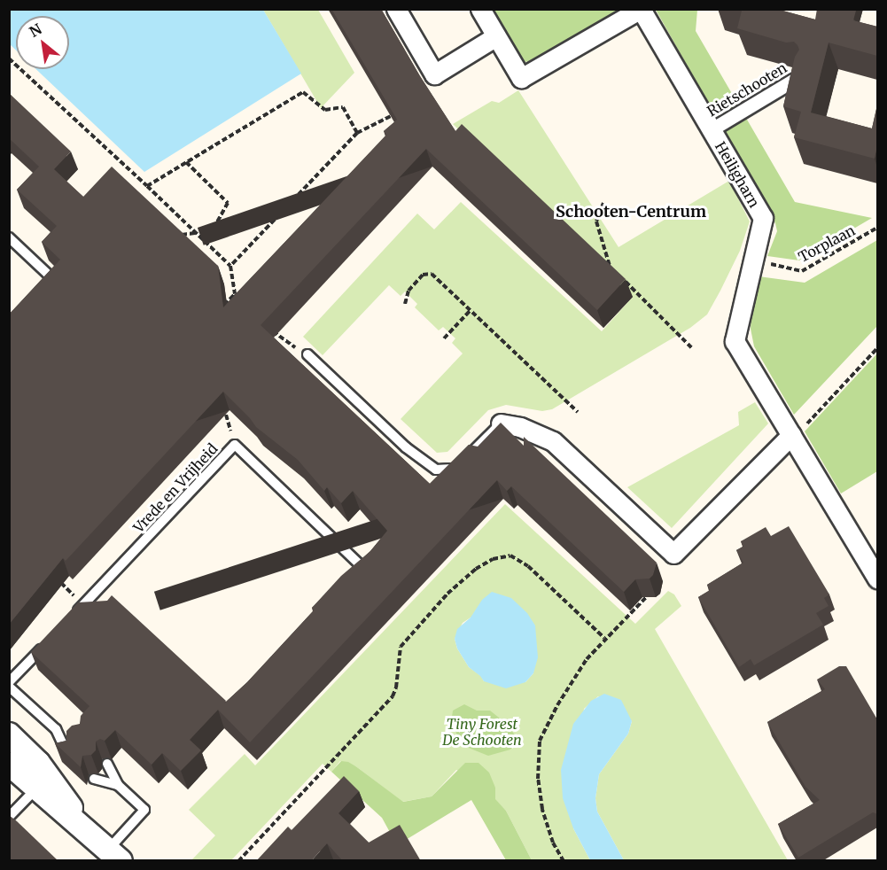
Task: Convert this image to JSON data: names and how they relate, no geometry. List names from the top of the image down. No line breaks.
{"streets":{"street":["Rietschooten","Heiligharn"],"lane":["Vrede en Vrijheid"],"path":["Torplaan"]},"crossings":[["Rietschooten","Heiligharn"],["Heiligharn","Torplaan"]],"districts":["Schooten-Centrum"],"parks":["Tiny Forest De Schooten"],"north":"top left"}
